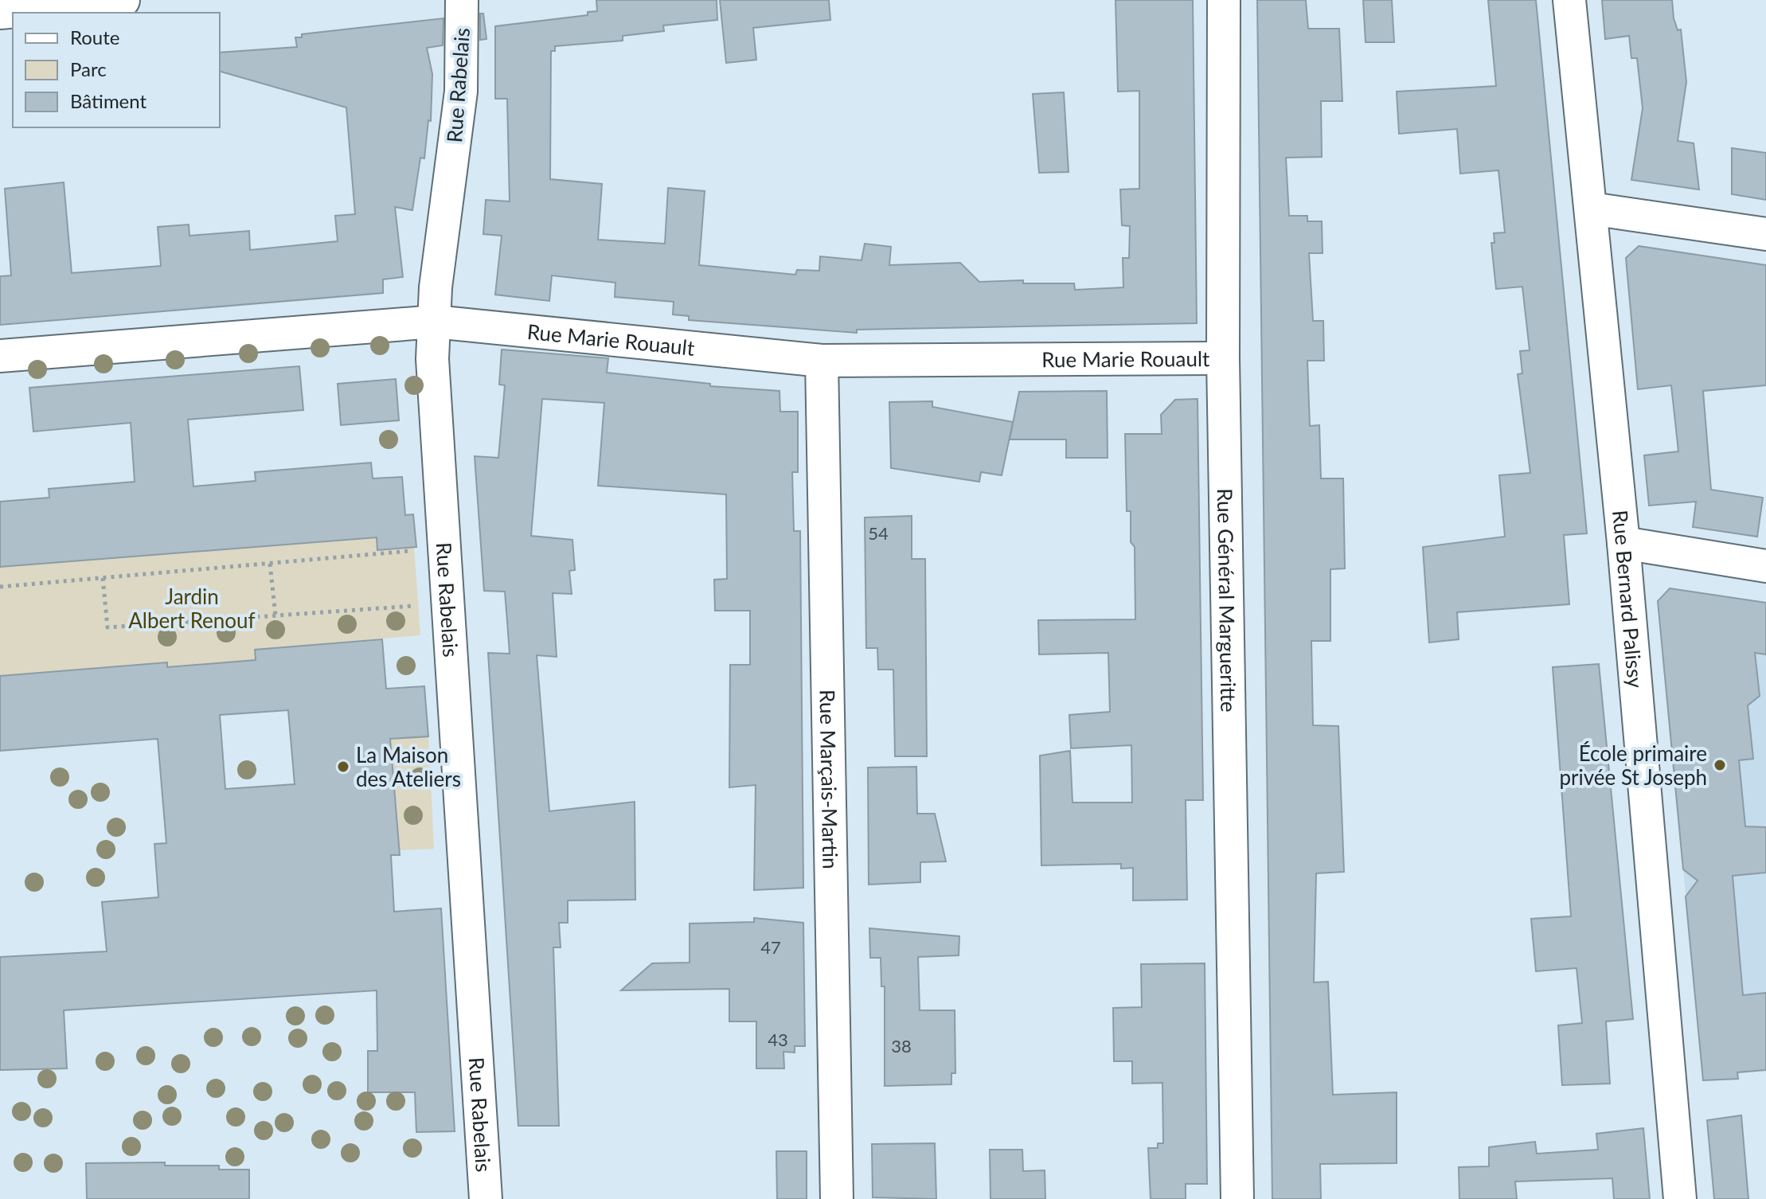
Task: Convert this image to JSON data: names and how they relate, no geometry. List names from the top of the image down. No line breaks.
{"streets":{"street":["Rue Rabelais","Rue Marie Rouault","Rue Général Margueritte","Rue Bernard Palissy","Rue Marçais-Martin"]},"crossings":[["Rue Rabelais","Rue Marie Rouault"],["Rue Marie Rouault","Rue Général Margueritte"],["Rue Marie Rouault","Rue Marçais-Martin"]],"parks":["Jardin Albert Renouf"],"places":["École primaire privée St Joseph","La Maison des Ateliers"],"house_numbers":["54","47","43","38"],"legend":["Route","Parc","Bâtiment"]}
